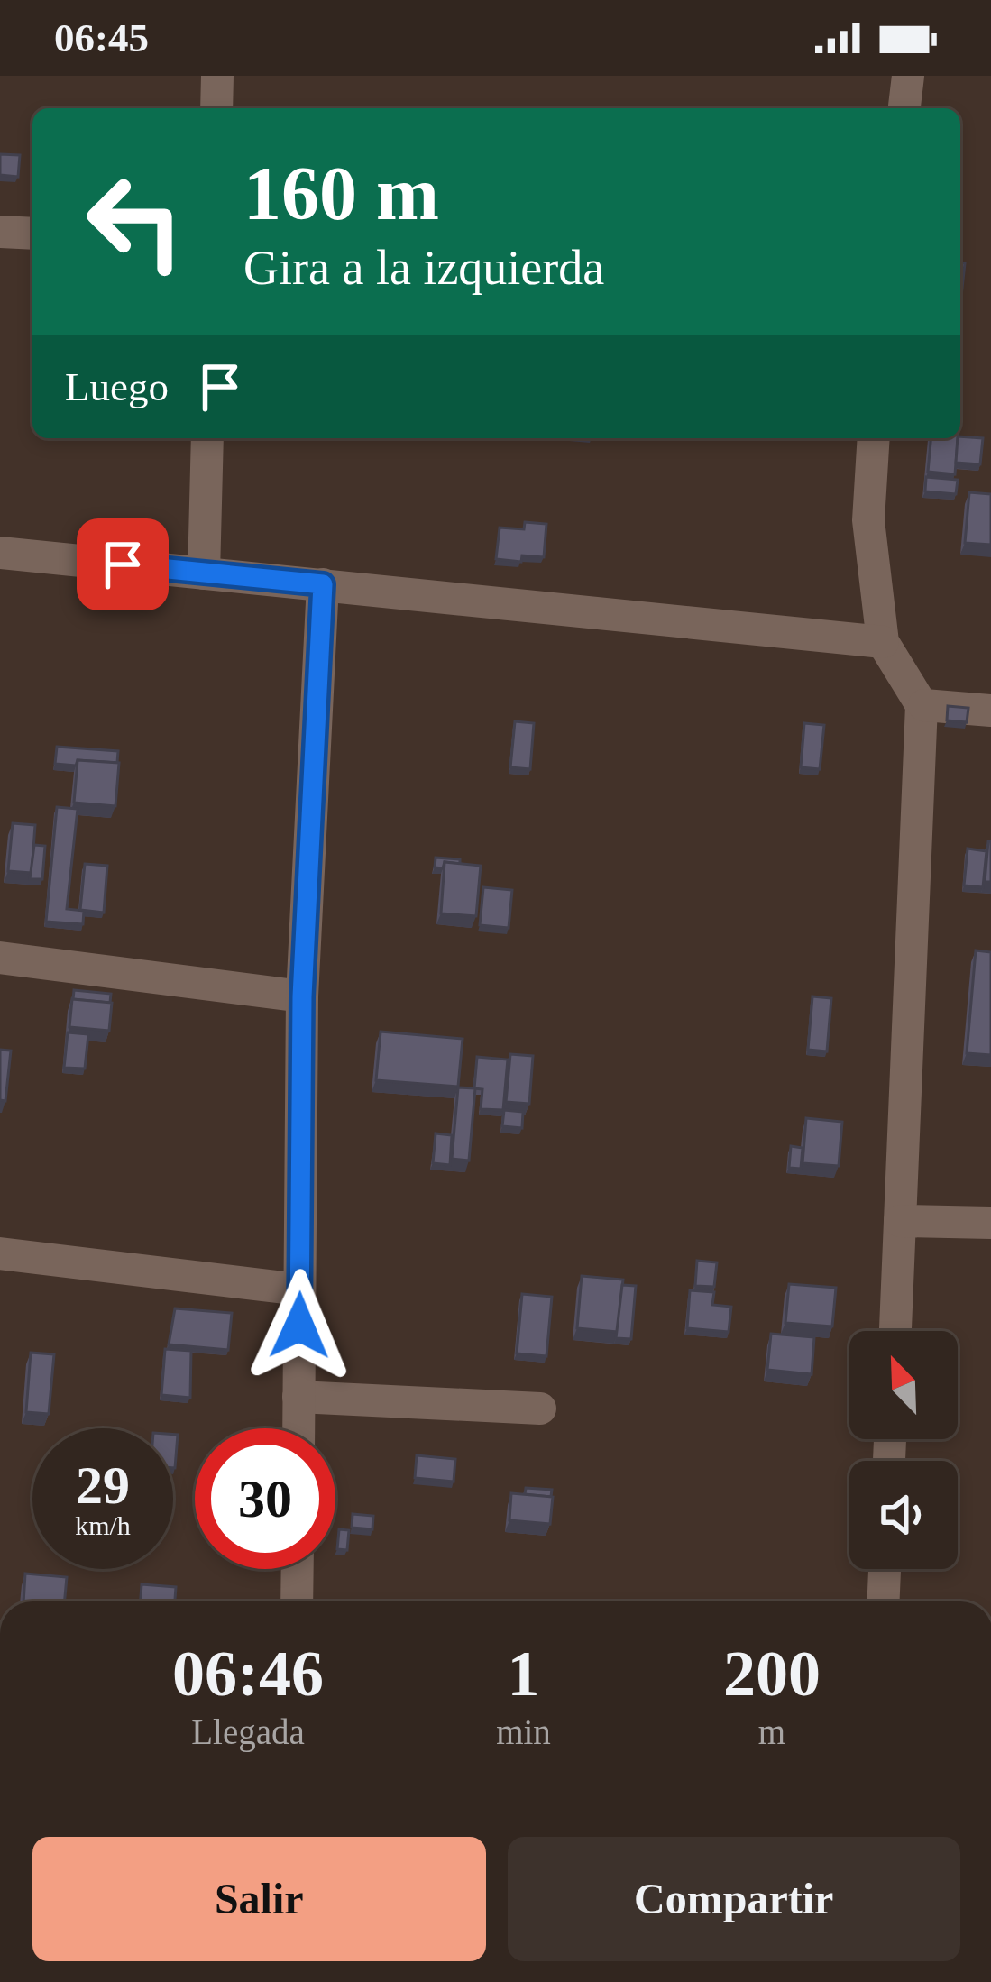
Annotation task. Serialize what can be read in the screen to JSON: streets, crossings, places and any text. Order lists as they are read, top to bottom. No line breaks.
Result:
{"north":"top left","page":{"status":"06:45","turn":["160 m","Gira a la izquierda"],"then":"Luego","speed":"29 km/h","limit":"30","eta":["06:46","Llegada","1","min","200","m"],"buttons":["Salir","Compartir"]}}
